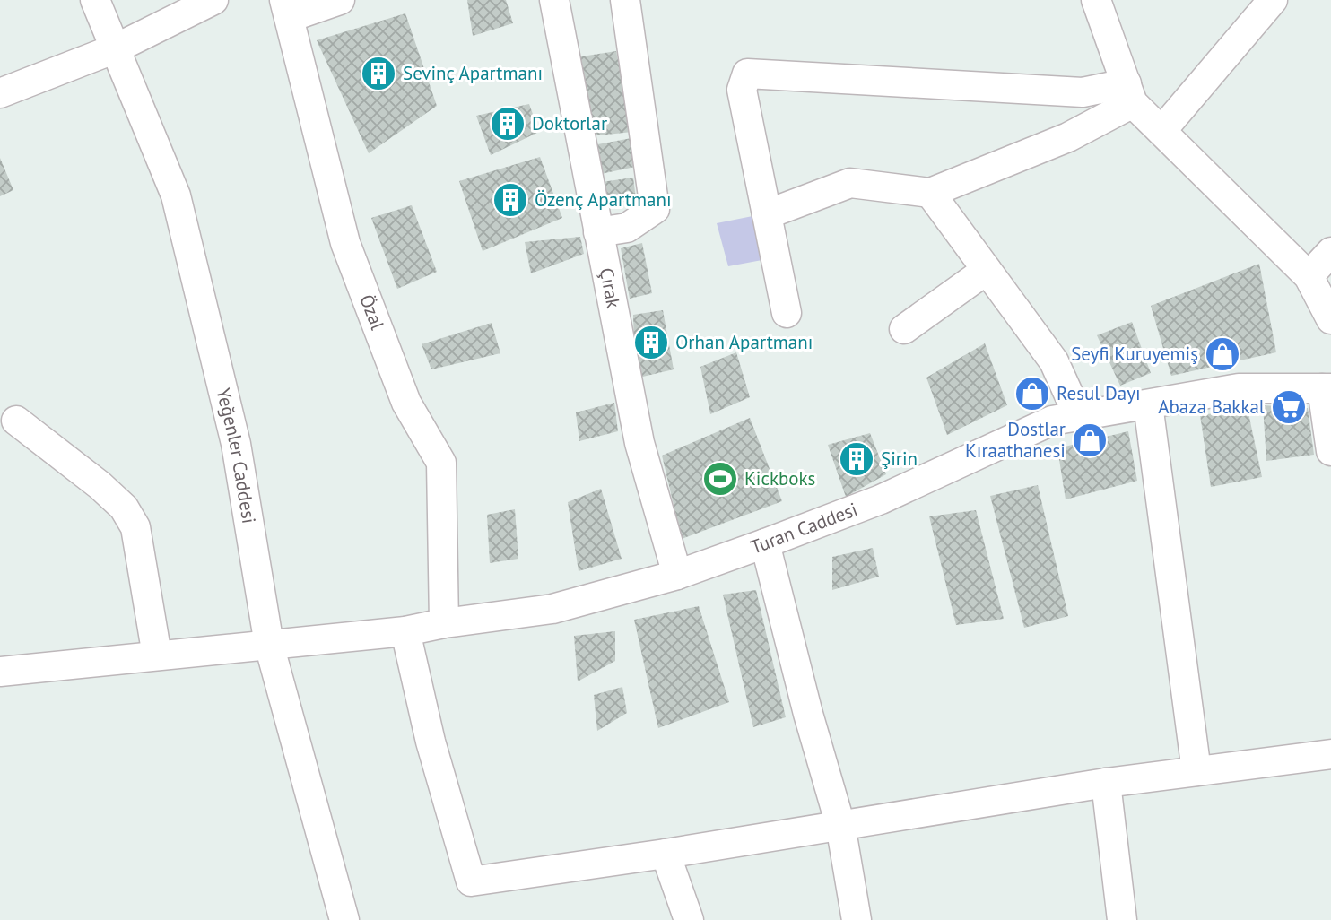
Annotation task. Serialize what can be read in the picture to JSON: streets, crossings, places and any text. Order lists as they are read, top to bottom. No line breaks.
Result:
{"streets":{"street":["Çırak","Özal","Yeğenler Caddesi","Turan Caddesi"]},"crossings":[["Çırak","Turan Caddesi"],["Özal","Turan Caddesi"],["Yeğenler Caddesi","Turan Caddesi"]],"places":{"building":["Sevinç Apartmanı","Doktorlar","Özenç Apartmanı","Orhan Apartmanı","Şirin"],"shop":["Seyfi Kuruyemiş","Resul Dayı","Dostlar Kıraathanesi"],"supermarket":["Abaza Bakkal"],"sports":["Kickboks"]}}
